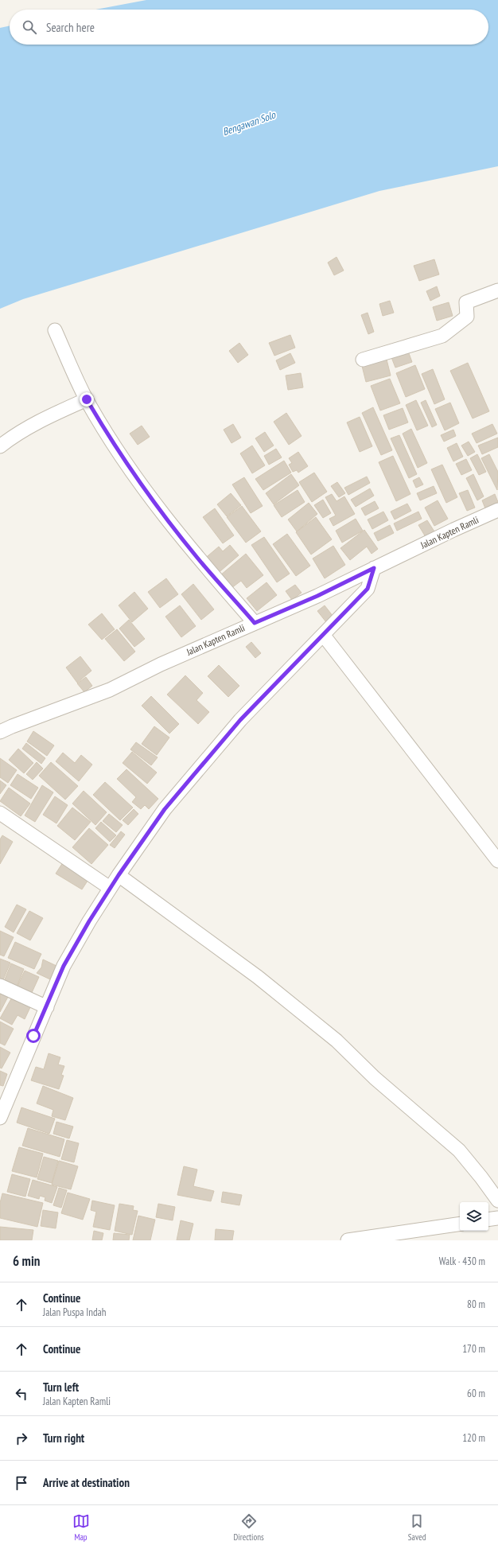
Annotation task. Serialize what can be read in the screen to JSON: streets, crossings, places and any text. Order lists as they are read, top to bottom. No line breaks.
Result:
{"streets":{"street":["Jalan Kapten Ramli"]},"water":["Bengawan Solo"],"page":{"search":"Search here","heading":["6 min","Walk · 430 m"],"list":[["Continue","Jalan Puspa Indah","80 m"],["Continue","170 m"],["Turn left","Jalan Kapten Ramli","60 m"],["Turn right","120 m"],"Arrive at destination"],"nav":["Map","Directions","Saved"]}}
